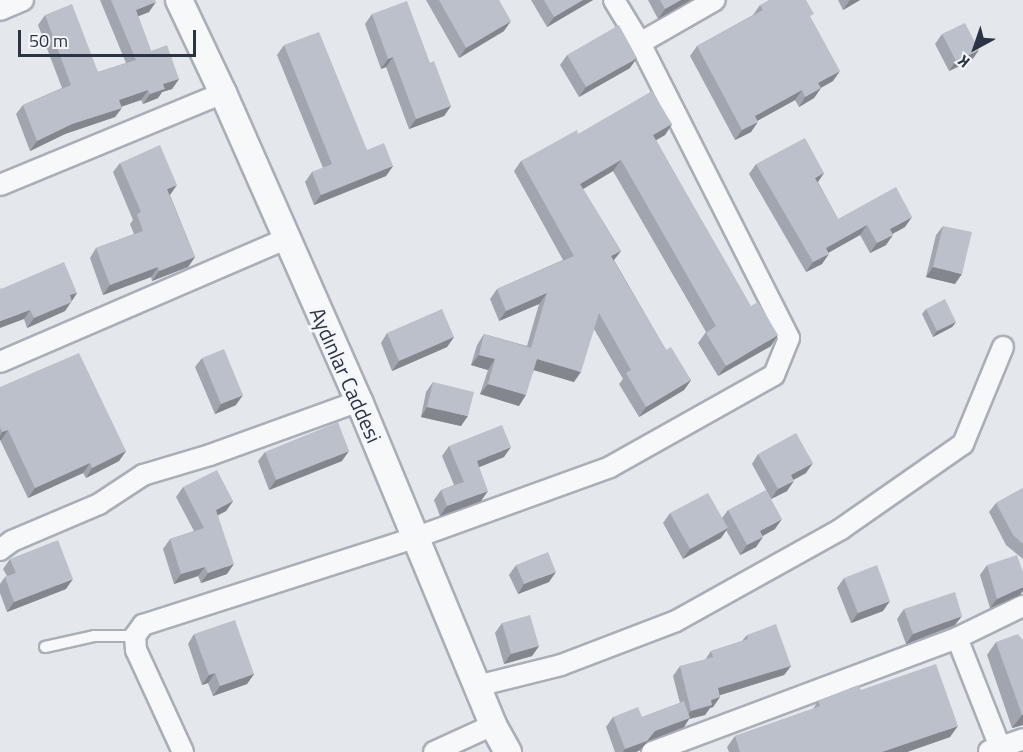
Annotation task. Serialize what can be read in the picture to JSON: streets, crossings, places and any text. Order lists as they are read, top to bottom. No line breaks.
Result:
{"streets":{"street":["Aydınlar Caddesi"]},"scale_bar":"50 m","north":"bottom left"}
